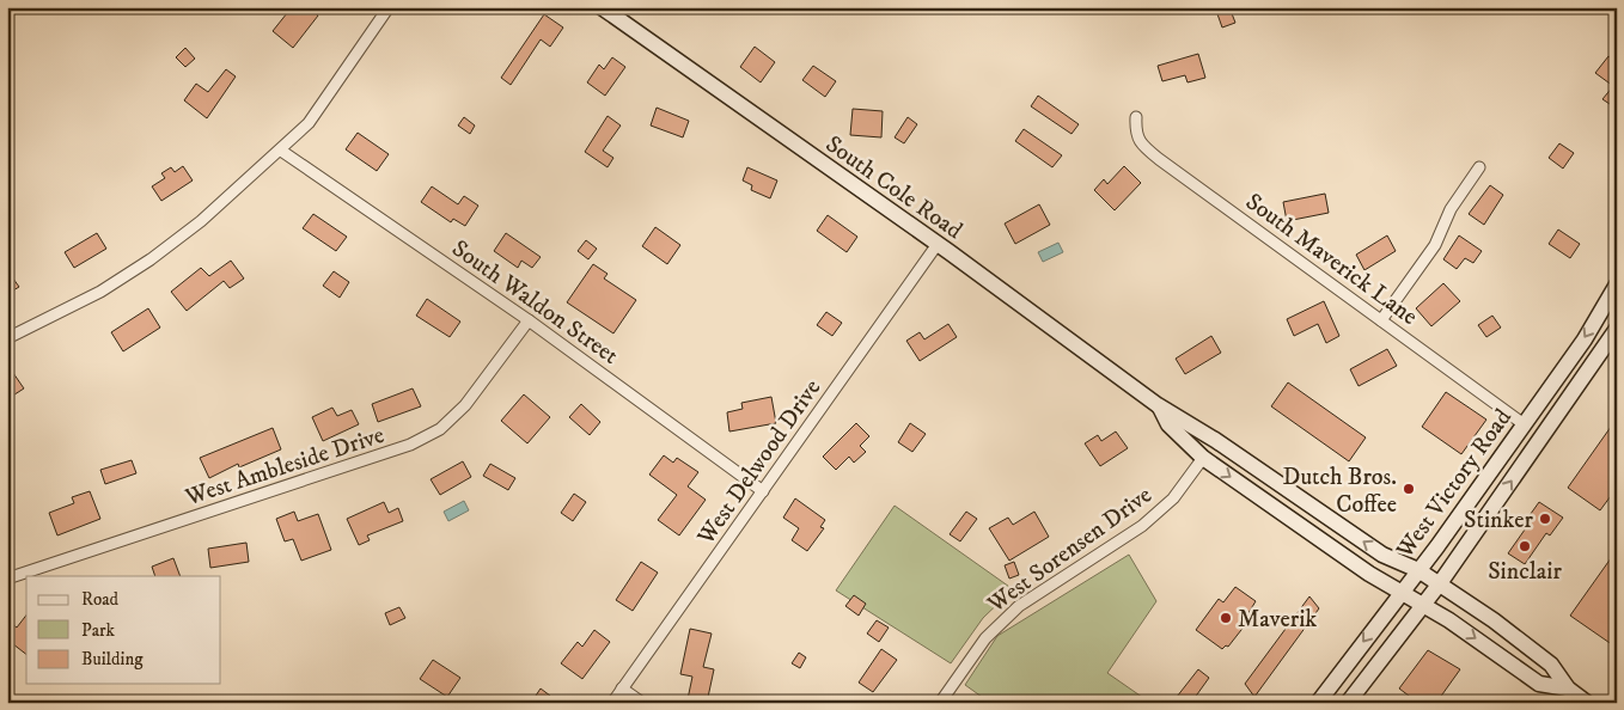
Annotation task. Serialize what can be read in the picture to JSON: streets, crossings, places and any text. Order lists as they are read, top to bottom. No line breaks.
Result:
{"streets":{"main road":["South Cole Road","West Victory Road"],"street":["South Maverick Lane","South Waldon Street","West Delwood Drive","West Ambleside Drive","West Sorensen Drive"]},"crossings":[["South Cole Road","West Delwood Drive"],["South Cole Road","West Victory Road"],["South Cole Road","West Sorensen Drive"],["South Maverick Lane","West Victory Road"],["South Waldon Street","West Delwood Drive"],["South Waldon Street","West Ambleside Drive"]],"places":["Dutch Bros. Coffee","Stinker","Sinclair","Maverik"],"legend":["Road","Park","Building"]}
